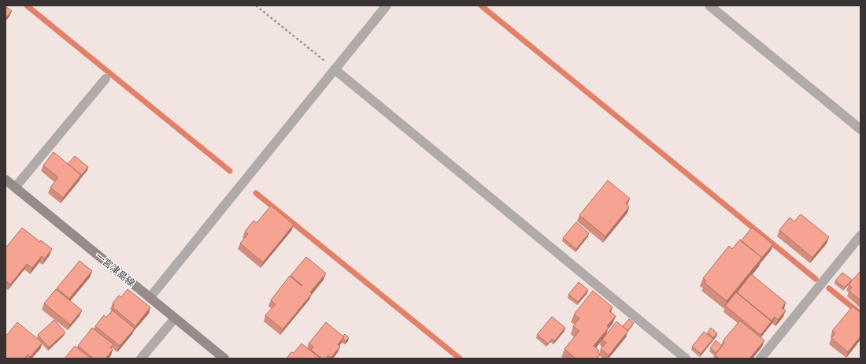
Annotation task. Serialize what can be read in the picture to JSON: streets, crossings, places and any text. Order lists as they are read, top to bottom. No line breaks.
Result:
{"streets":{"main road":["一宮津島線"]}}
